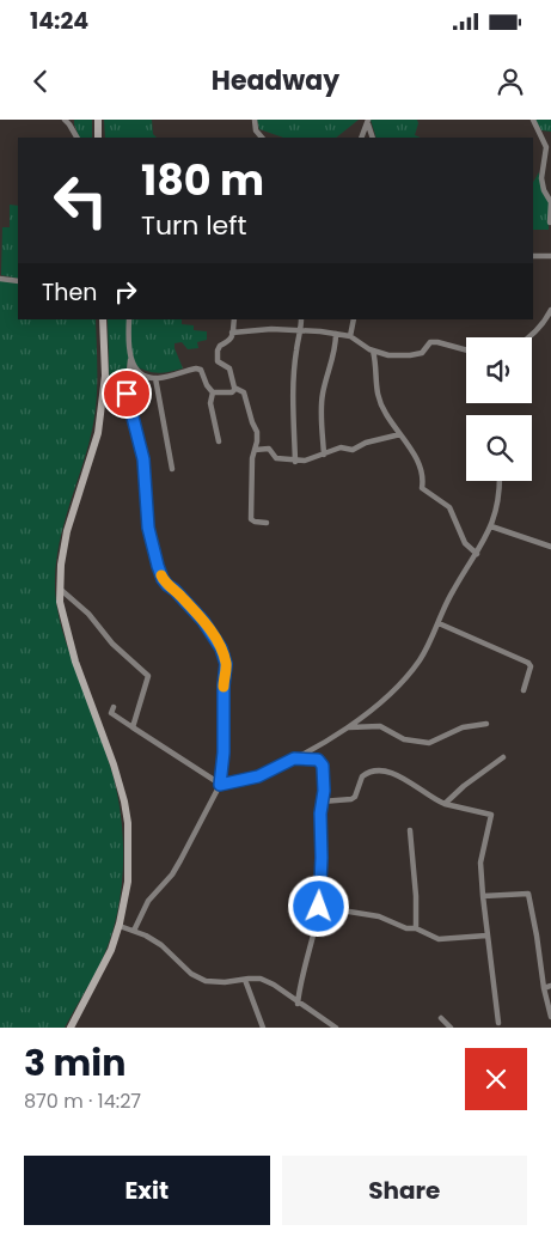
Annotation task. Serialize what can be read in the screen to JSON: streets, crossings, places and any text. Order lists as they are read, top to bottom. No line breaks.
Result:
{"page":{"status":"14:24","header":"Headway","turn":["180 m","Turn left"],"then":"Then","heading":["3 min","870 m · 14:27"],"buttons":["Exit","Share"]}}
